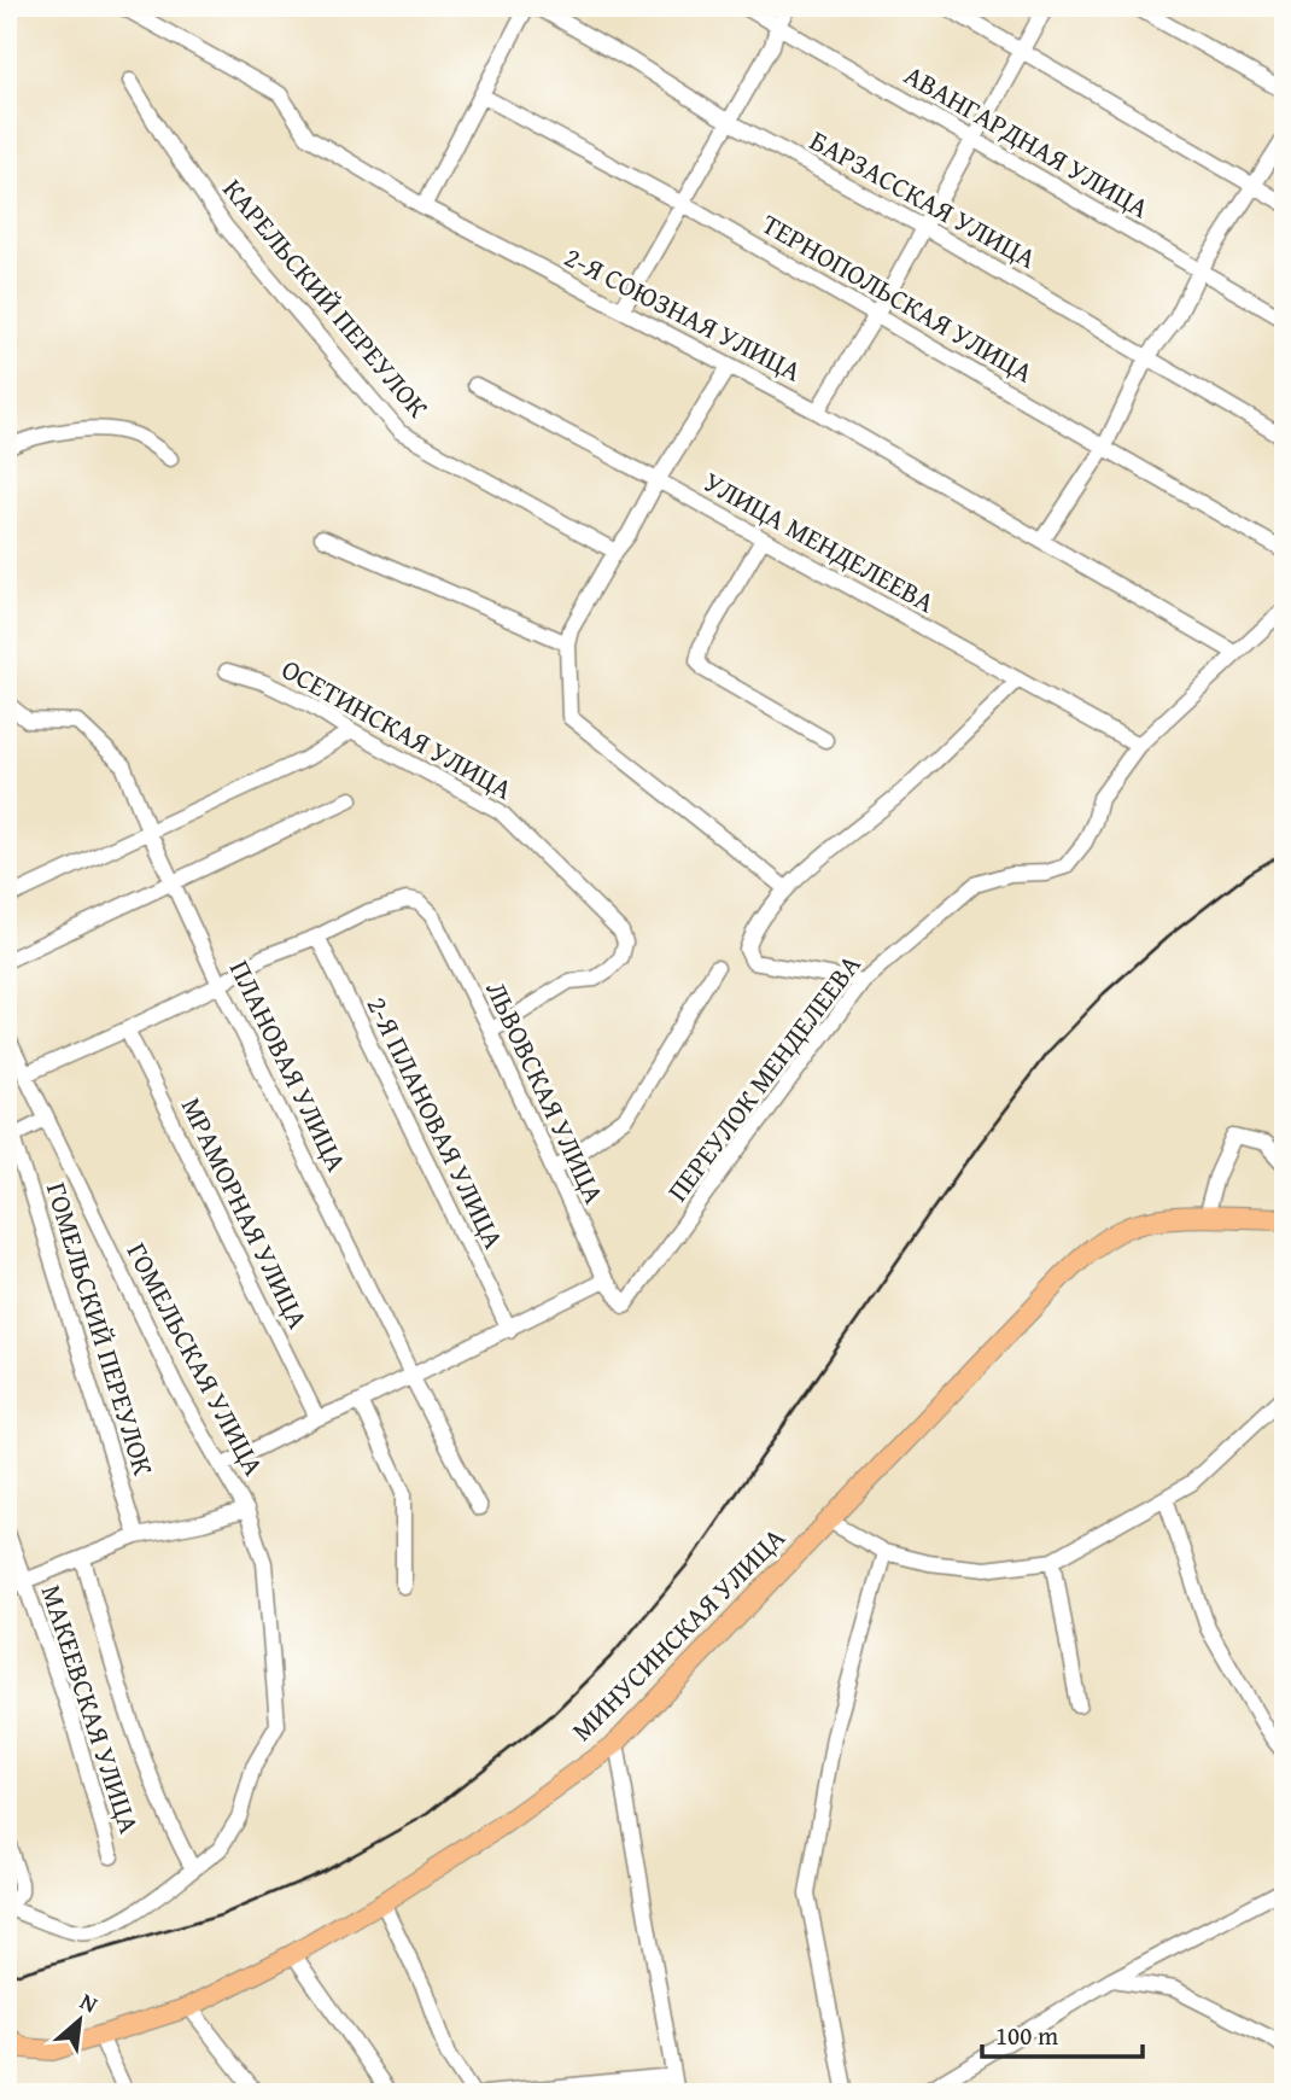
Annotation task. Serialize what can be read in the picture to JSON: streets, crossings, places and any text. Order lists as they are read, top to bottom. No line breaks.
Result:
{"streets":{"main road":["МИНУСИНСКАЯ УЛИЦА"],"street":["АВАНГАРДНАЯ УЛИЦА","БАРЗАССКАЯ УЛИЦА","КАРЕЛЬСКИЙ ПЕРЕУЛОК","ТЕРНОПОЛЬСКАЯ УЛИЦА","2-Я СОЮЗНАЯ УЛИЦА","УЛИЦА МЕНДЕЛЕЕВА","ОСЕТИНСКАЯ УЛИЦА","ПЛАНОВАЯ УЛИЦА","ПЕРЕУЛОК МЕНДЕЛЕЕВА","ЛЬВОВСКАЯ УЛИЦА","2-Я ПЛАНОВАЯ УЛИЦА","МРАМОРНАЯ УЛИЦА","ГОМЕЛЬСКИЙ ПЕРЕУЛОК","ГОМЕЛЬСКАЯ УЛИЦА","МАКЕЕВСКАЯ УЛИЦА"]},"crossings":[["2-Я СОЮЗНАЯ УЛИЦА","ПЕРЕУЛОК МЕНДЕЛЕЕВА"],["УЛИЦА МЕНДЕЛЕЕВА","ПЕРЕУЛОК МЕНДЕЛЕЕВА"],["ОСЕТИНСКАЯ УЛИЦА","ЛЬВОВСКАЯ УЛИЦА"],["ПЕРЕУЛОК МЕНДЕЛЕЕВА","ЛЬВОВСКАЯ УЛИЦА"],["ЛЬВОВСКАЯ УЛИЦА","2-Я ПЛАНОВАЯ УЛИЦА"]],"scale_bar":"100 m","north":"top right"}
